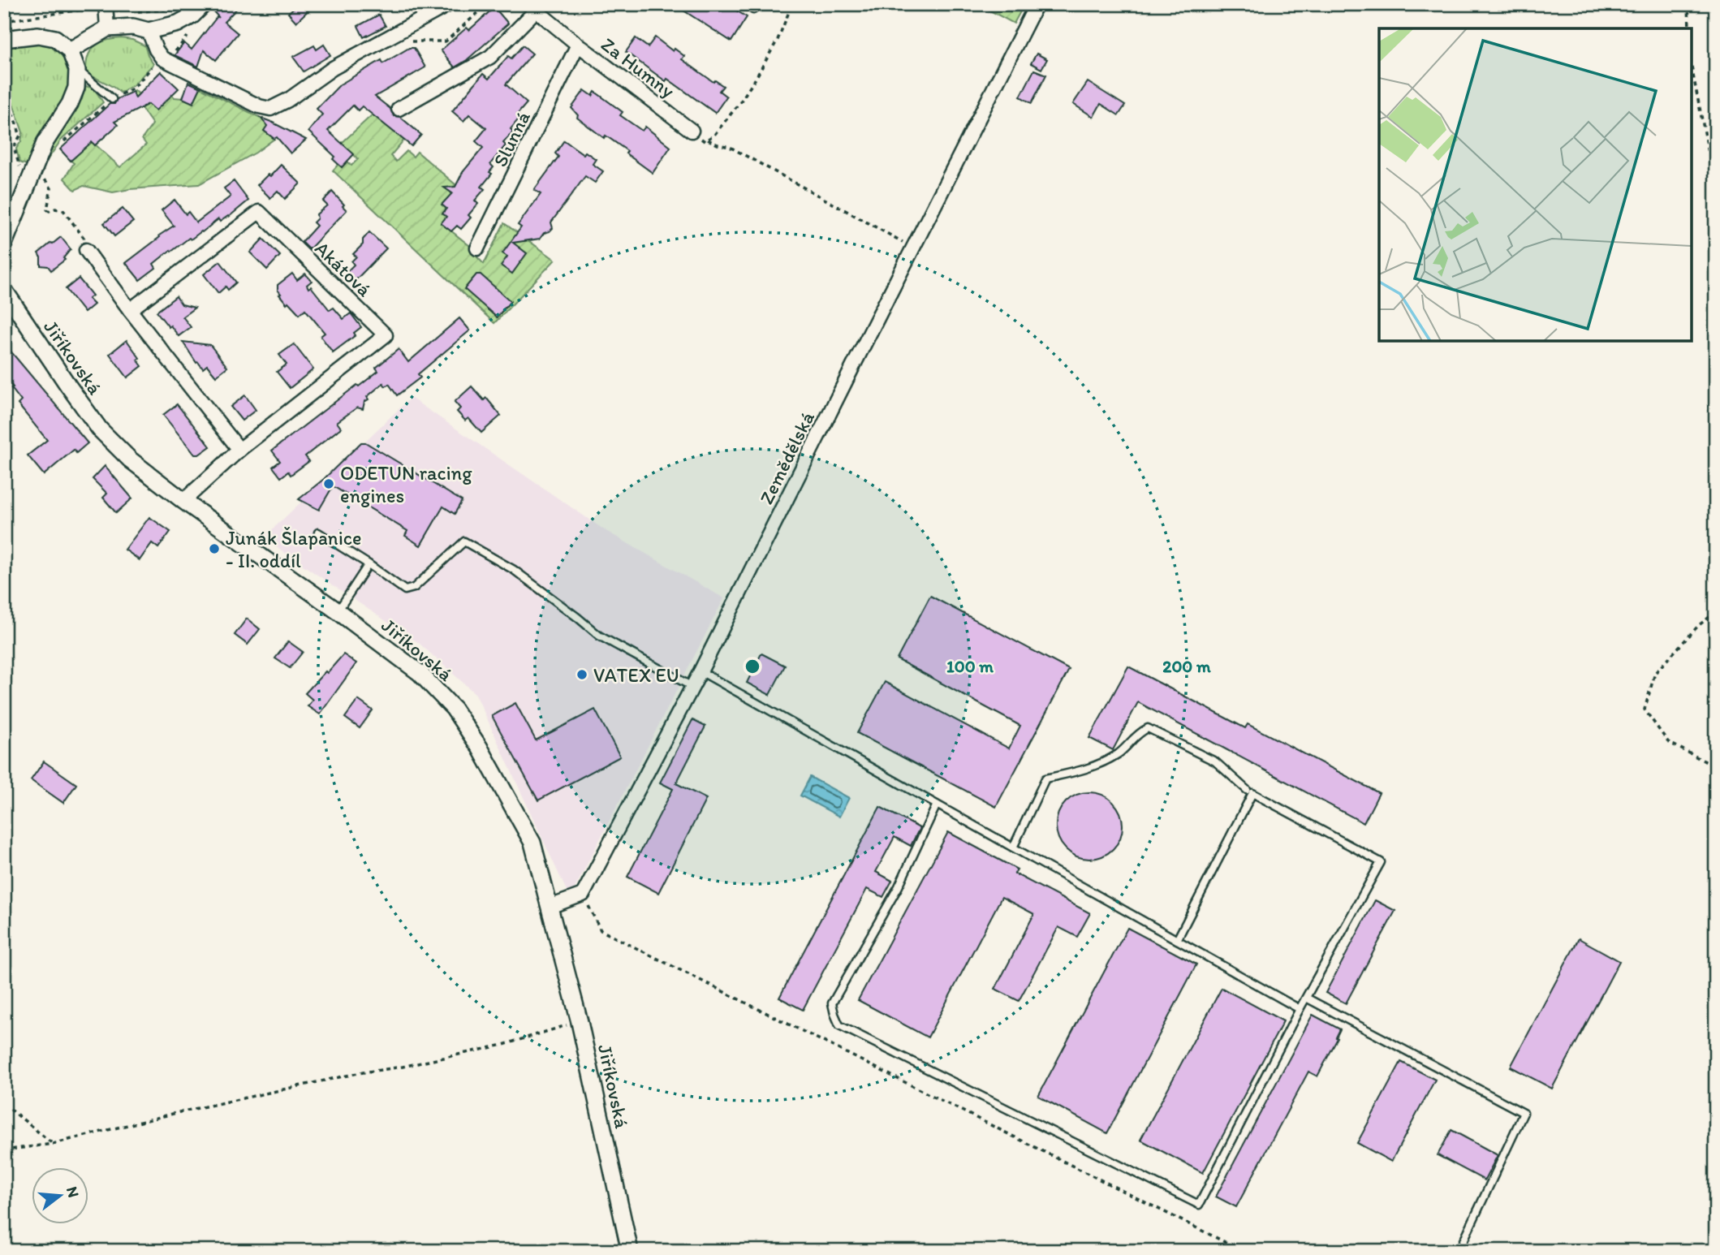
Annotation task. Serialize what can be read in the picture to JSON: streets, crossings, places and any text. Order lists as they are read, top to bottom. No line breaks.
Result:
{"streets":{"street":["Za Humny","Slunná","Akátová","Jiříkovská","Zemědělská"]},"crossings":[["Za Humny","Slunná"],["Akátová","Jiříkovská"]],"places":["ODETUN racing engines","Junák Šlapanice - II. oddíl","VATEX EU"],"north":"right","rings":["100 m","200 m"]}
